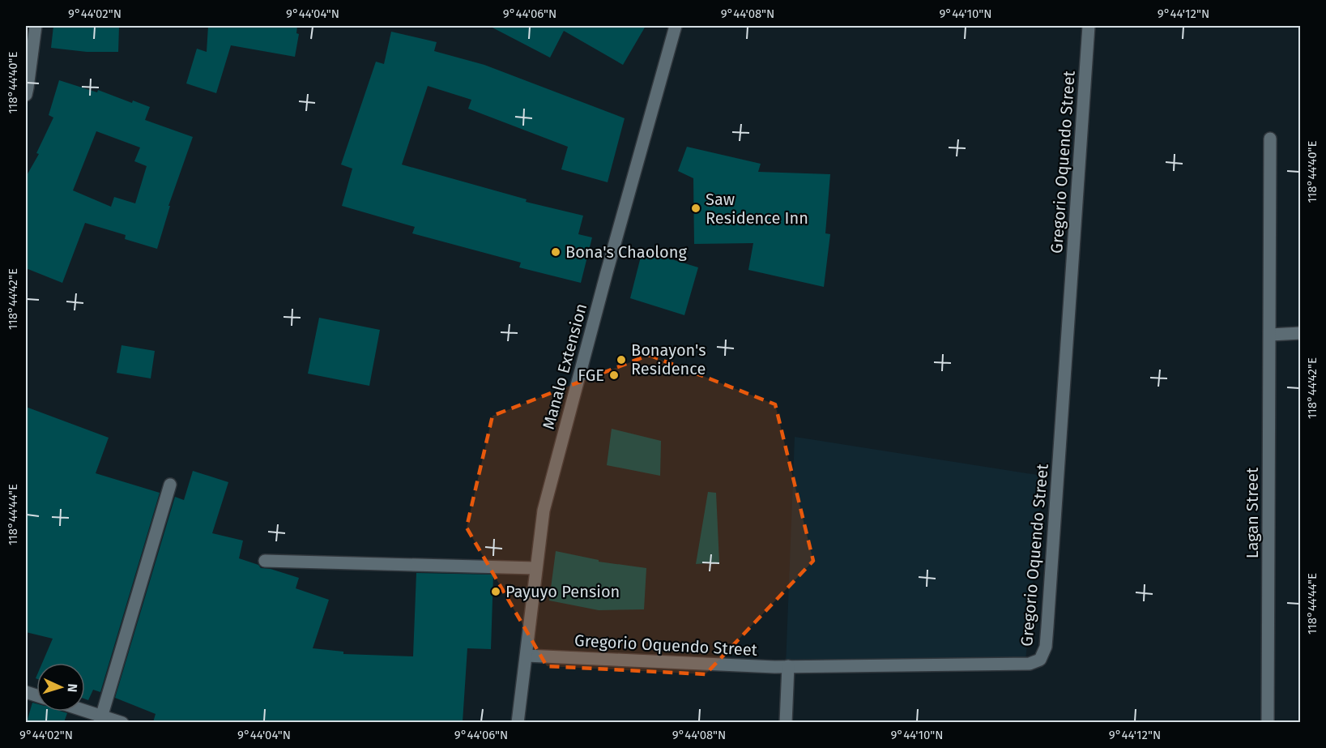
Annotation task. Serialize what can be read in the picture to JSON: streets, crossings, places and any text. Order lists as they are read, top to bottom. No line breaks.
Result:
{"streets":{"street":["Gregorio Oquendo Street","Manalo Extension","Lagan Street"]},"crossings":[["Gregorio Oquendo Street","Manalo Extension"]],"places":["Saw Residence Inn","Bona's Chaolong","Bonayon's Residence","FGE","Payuyo Pension"],"north":"right","coordinates":["9°44'02\"N","9°44'04\"N","9°44'06\"N","9°44'08\"N","9°44'10\"N","9°44'12\"N","118°44'40\"E","118°44'42\"E","118°44'44\"E"]}
